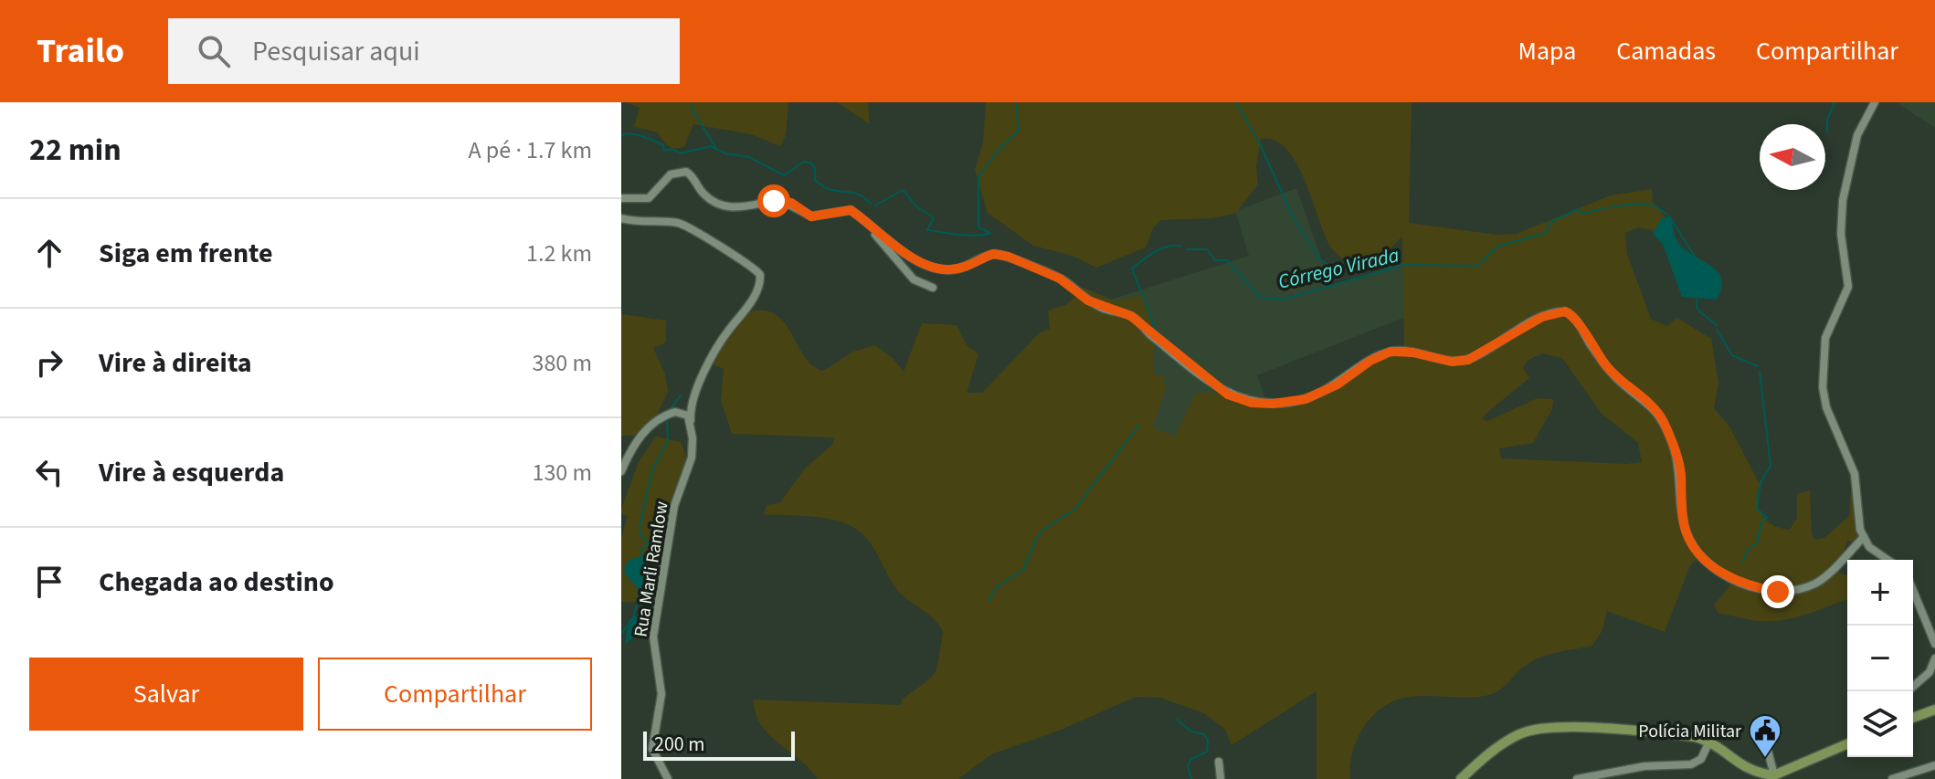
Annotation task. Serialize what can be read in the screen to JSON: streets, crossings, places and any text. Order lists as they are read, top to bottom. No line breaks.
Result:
{"streets":{"street":["Rua Marli Ramlow"]},"water":["Córrego Virada"],"places":{"public building":["Polícia Militar"]},"scale_bar":"200 m","north":"left","page":{"header":"Trailo","search":"Pesquisar aqui","nav":["Mapa","Camadas","Compartilhar"],"heading":["22 min","A pé · 1.7 km"],"list":[["Siga em frente","1.2 km"],["Vire à direita","380 m"],["Vire à esquerda","130 m"],"Chegada ao destino"],"map_buttons":["+","−"],"buttons":["Salvar","Compartilhar"],"scale":"200 m"}}
